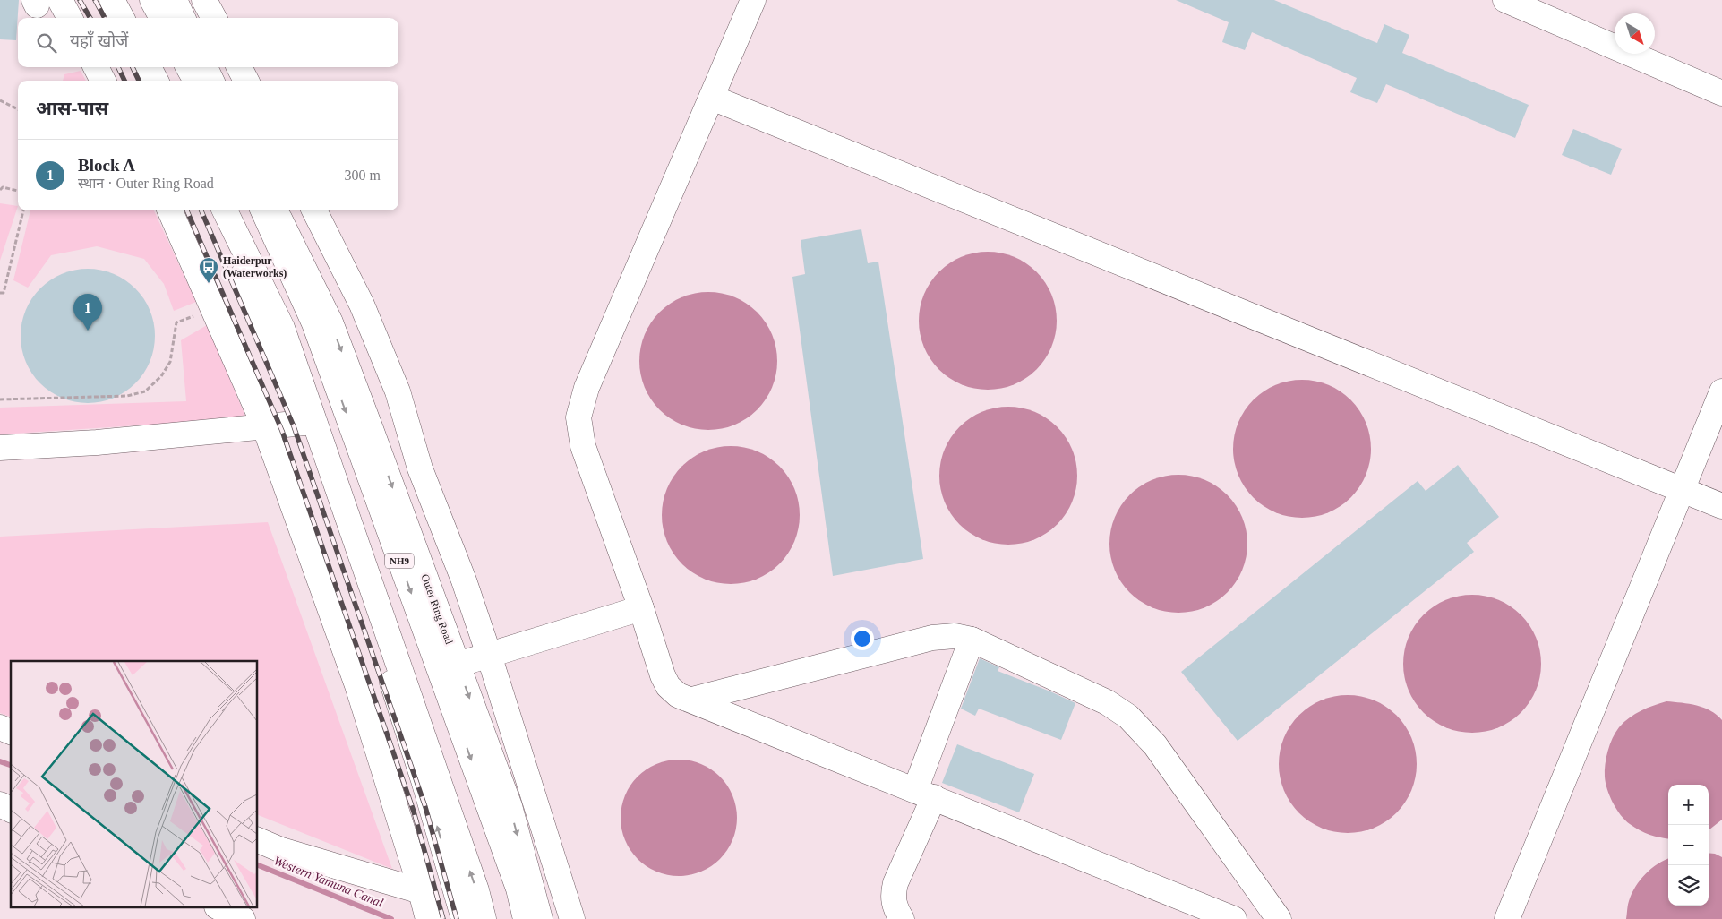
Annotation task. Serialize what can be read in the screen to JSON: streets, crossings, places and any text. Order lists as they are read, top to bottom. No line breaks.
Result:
{"streets":{"main road":["NH9","Outer Ring Road"]},"water":["Western Yamuna Canal"],"places":{"bus stop":["Haiderpur (Waterworks)"]},"north":"bottom right","page":{"search":"यहाँ खोजें","heading":"आस-पास","list":[{"mark":"1","name":"Block A","note":"स्थान · Outer Ring Road","value":"300 m"}],"pins":"1","map_buttons":["+","−"]}}
